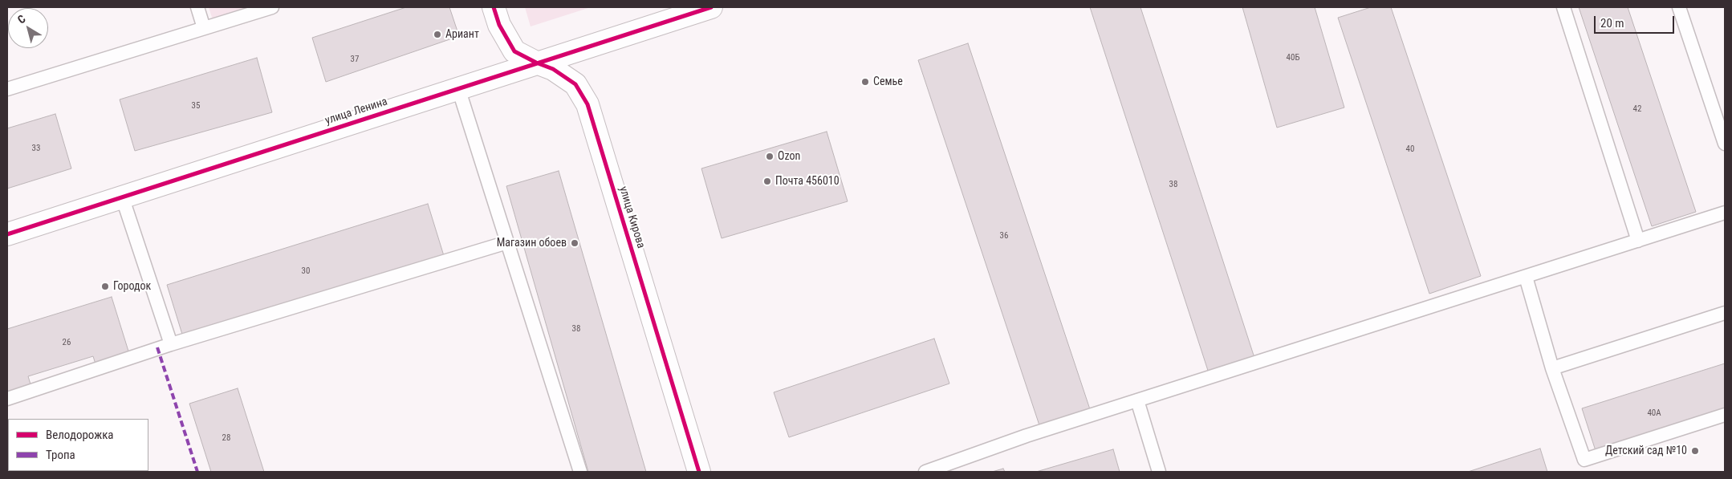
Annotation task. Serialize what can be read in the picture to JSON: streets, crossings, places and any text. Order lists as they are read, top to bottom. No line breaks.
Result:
{"streets":{"street":["улица Ленина","улица Кирова"]},"crossings":[["улица Ленина","улица Кирова"]],"places":["Ариант","Семье","Ozon","Почта 456010","Магазин обоев","Городок","Детский сад №10"],"house_numbers":["40Б","37","35","42","33","40","38","36","30","38","26","40А","28"],"legend":["Велодорожка","Тропа"],"scale_bar":"20 m","north":"top left"}
